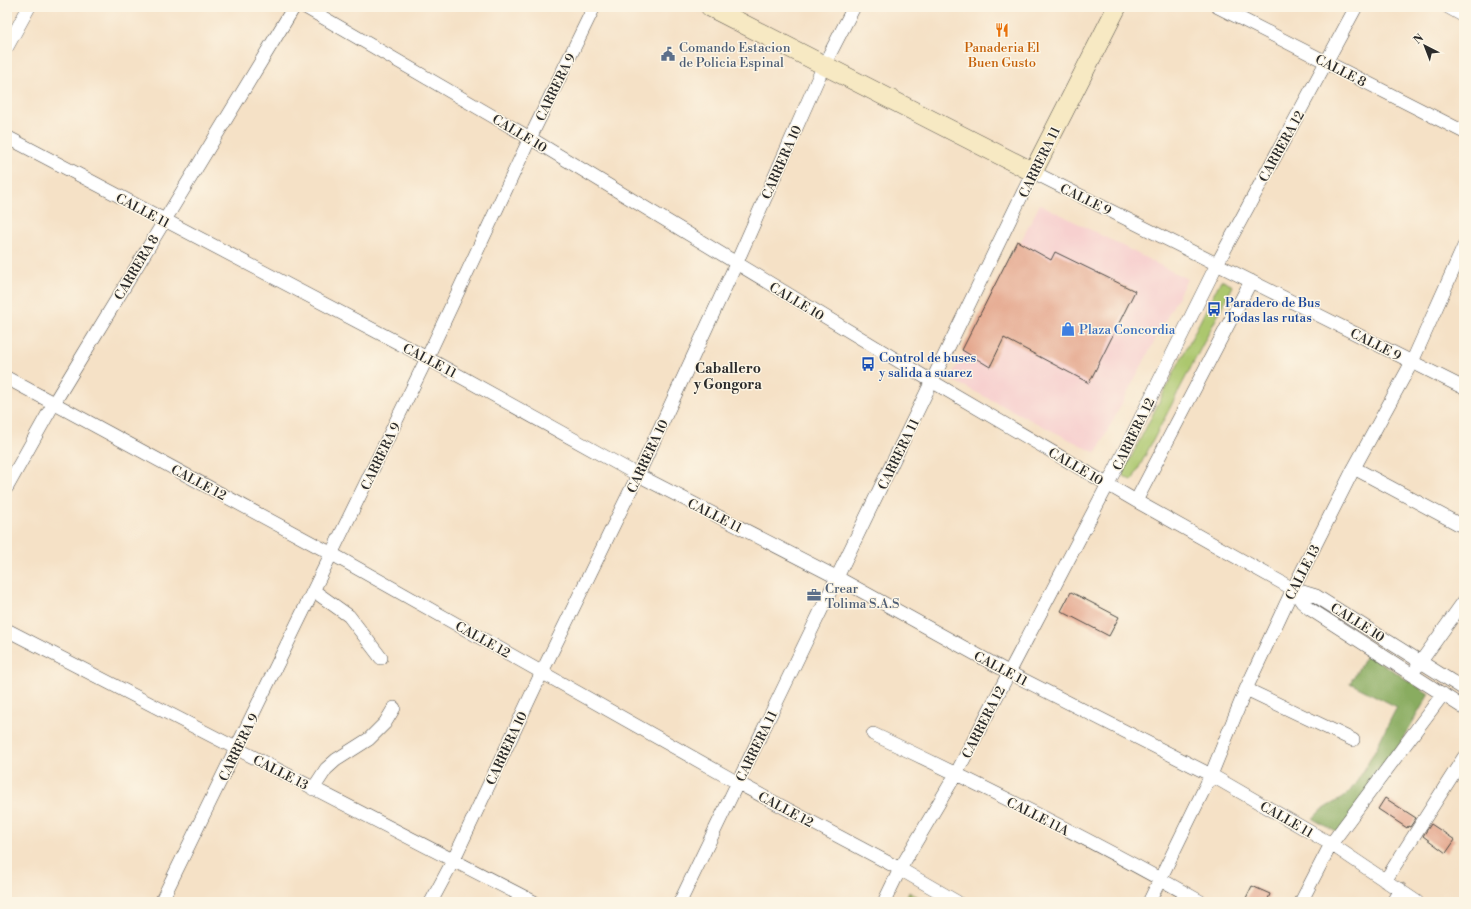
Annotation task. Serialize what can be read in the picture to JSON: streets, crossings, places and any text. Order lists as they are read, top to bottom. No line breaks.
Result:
{"streets":{"street":["CALLE 8","CARRERA 9","CALLE 10","CARRERA 12","CARRERA 10","CARRERA 11","CALLE 9","CALLE 11","CARRERA 8","CALLE 12","CALLE 13","CALLE 11A"]},"crossings":[["CALLE 8","CARRERA 12"],["CARRERA 9","CALLE 10"],["CARRERA 9","CALLE 11"],["CARRERA 9","CALLE 12"],["CARRERA 9","CALLE 13"],["CALLE 10","CARRERA 12"],["CALLE 10","CARRERA 10"],["CALLE 10","CARRERA 11"],["CALLE 10","CALLE 13"],["CARRERA 12","CALLE 9"],["CARRERA 12","CALLE 11"],["CARRERA 12","CALLE 12"],["CARRERA 12","CALLE 11A"],["CARRERA 10","CALLE 9"],["CARRERA 10","CALLE 11"],["CARRERA 10","CALLE 12"],["CARRERA 10","CALLE 13"],["CARRERA 11","CALLE 9"],["CARRERA 11","CALLE 11"],["CARRERA 11","CALLE 12"],["CALLE 9","CALLE 13"],["CALLE 11","CARRERA 8"],["CALLE 11","CALLE 13"],["CARRERA 8","CALLE 12"],["CALLE 13","CALLE 11A"]],"districts":["Caballero y Gongora"],"places":{"restaurant":["Panaderia El Buen Gusto"],"public building":["Comando Estacion de Policia Espinal"],"bus stop":["Paradero de Bus Todas las rutas","Control de buses y salida a suarez"],"shop":["Plaza Concordia"],"office":["Crear Tolima S.A.S"]},"north":"top left"}
